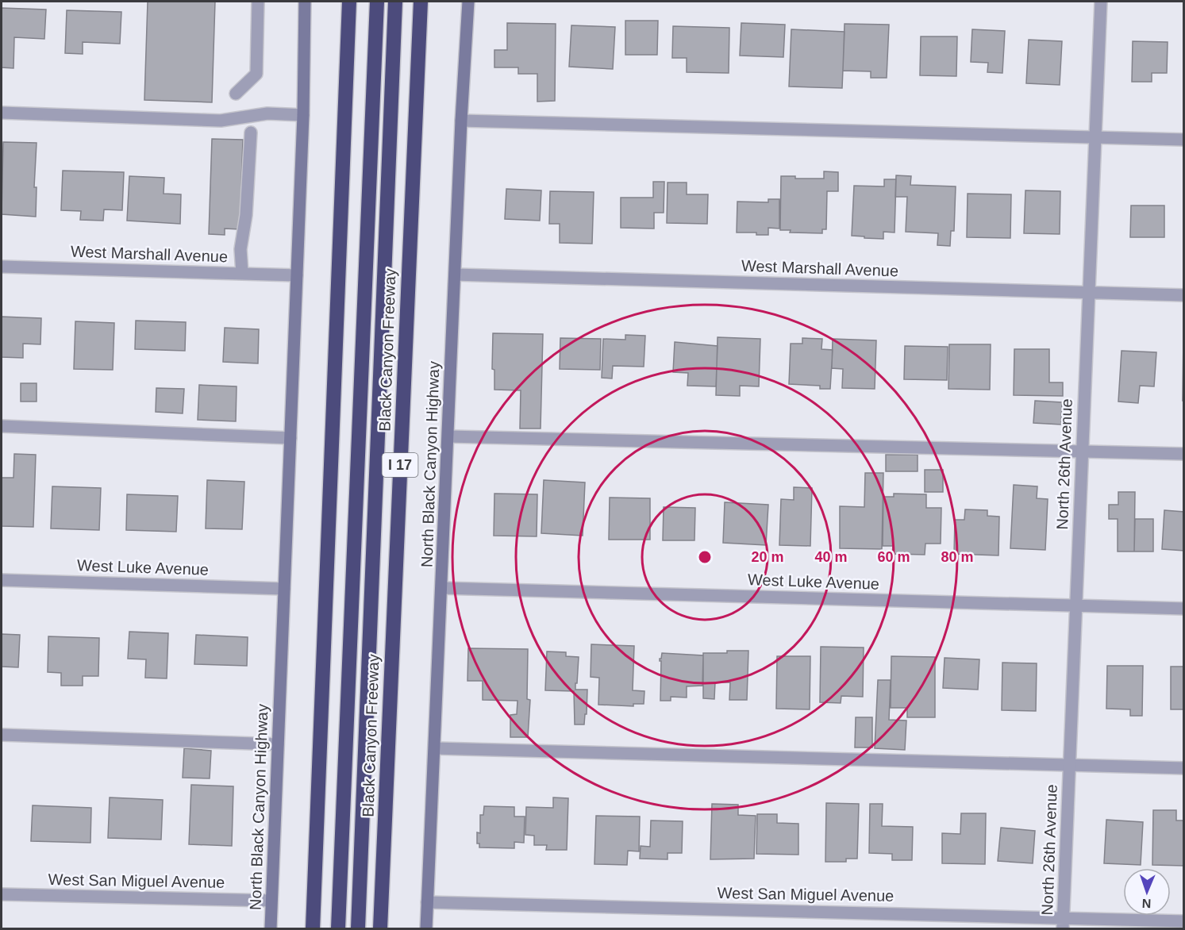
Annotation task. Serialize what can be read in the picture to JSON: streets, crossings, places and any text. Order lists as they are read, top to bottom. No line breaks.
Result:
{"streets":{"highway":["Black Canyon Freeway","I 17"],"main road":["North Black Canyon Highway"],"street":["West Marshall Avenue","North 26th Avenue","West Luke Avenue","West San Miguel Avenue"]},"crossings":[["West Marshall Avenue","North Black Canyon Highway"],["West Marshall Avenue","North 26th Avenue"],["North Black Canyon Highway","West Luke Avenue"],["North Black Canyon Highway","West San Miguel Avenue"],["North 26th Avenue","West Luke Avenue"],["North 26th Avenue","West San Miguel Avenue"]],"north":"bottom","rings":["20 m","40 m","60 m","80 m"]}
